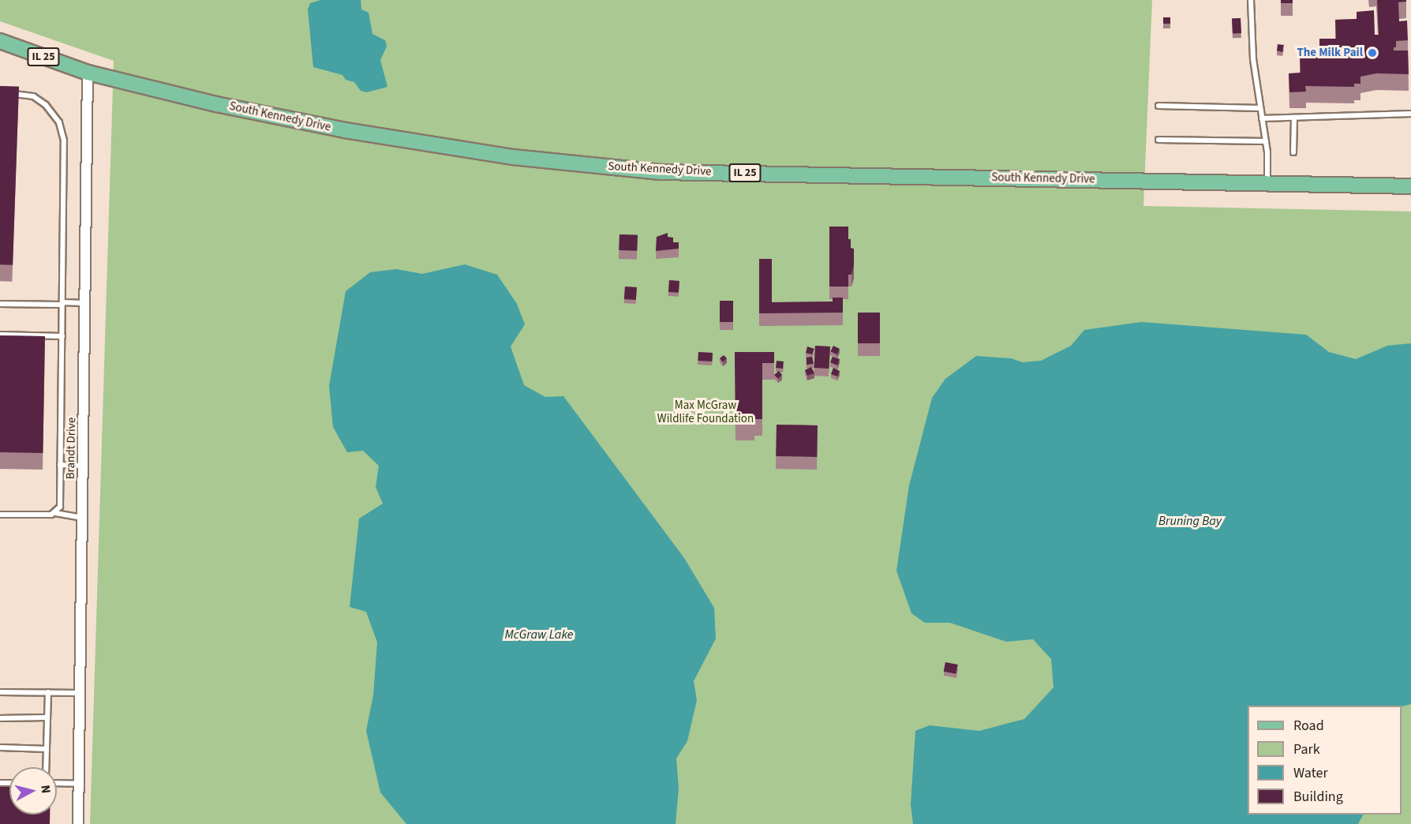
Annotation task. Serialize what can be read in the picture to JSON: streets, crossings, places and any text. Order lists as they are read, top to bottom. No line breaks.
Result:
{"streets":{"main road":["IL 25","South Kennedy Drive"],"street":["Brandt Drive"]},"crossings":[["IL 25","South Kennedy Drive"],["IL 25","Brandt Drive"],["South Kennedy Drive","Brandt Drive"]],"water":["Bruning Bay","McGraw Lake"],"parks":["Max McGraw Wildlife Foundation"],"places":["The Milk Pail"],"legend":["Road","Park","Water","Building"],"north":"right"}
